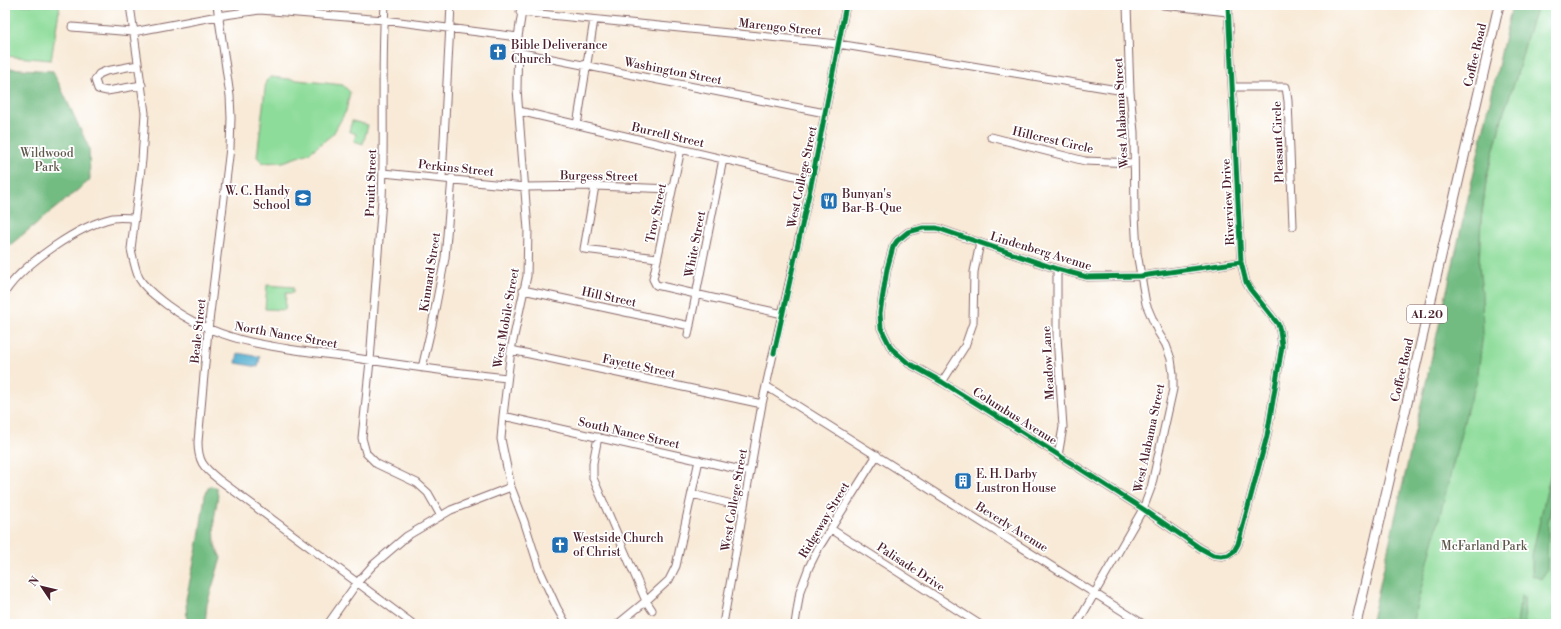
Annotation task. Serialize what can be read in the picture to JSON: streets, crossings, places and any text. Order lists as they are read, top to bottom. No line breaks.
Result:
{"streets":{"main road":["Coffee Road","AL 20"],"street":["Marengo Street","Washington Street","West Alabama Street","Burrell Street","Hillcrest Circle","Pleasant Circle","Perkins Street","Burgess Street","West College Street","Pruitt Street","Riverview Drive","Troy Street","White Street","Lindenberg Avenue","Kinnard Street","Hill Street","West Mobile Street","Beale Street","North Nance Street","Meadow Lane","Fayette Street","Columbus Avenue","South Nance Street","Ridgeway Street","Beverly Avenue","Palisade Drive"]},"crossings":[["Marengo Street","West Alabama Street"],["Marengo Street","West College Street"],["Marengo Street","West Mobile Street"],["Washington Street","West College Street"],["Washington Street","West Mobile Street"],["West Alabama Street","Hillcrest Circle"],["West Alabama Street","Lindenberg Avenue"],["West Alabama Street","Columbus Avenue"],["West Alabama Street","Beverly Avenue"],["Burrell Street","West College Street"],["Burrell Street","Troy Street"],["Burrell Street","White Street"],["Burrell Street","West Mobile Street"],["Pleasant Circle","Riverview Drive"],["Perkins Street","Burgess Street"],["Perkins Street","Pruitt Street"],["Perkins Street","Kinnard Street"],["Perkins Street","West Mobile Street"],["Burgess Street","Troy Street"],["Burgess Street","West Mobile Street"],["West College Street","Fayette Street"],["West College Street","South Nance Street"],["West College Street","Beverly Avenue"],["Pruitt Street","North Nance Street"],["Riverview Drive","Lindenberg Avenue"],["Riverview Drive","Columbus Avenue"],["Troy Street","White Street"],["White Street","Hill Street"],["Lindenberg Avenue","Meadow Lane"],["Lindenberg Avenue","Columbus Avenue"],["Kinnard Street","North Nance Street"],["Hill Street","West Mobile Street"],["West Mobile Street","North Nance Street"],["West Mobile Street","Fayette Street"],["West Mobile Street","South Nance Street"],["Beale Street","North Nance Street"],["Meadow Lane","Columbus Avenue"],["Ridgeway Street","Beverly Avenue"],["Ridgeway Street","Palisade Drive"]],"parks":["Wildwood Park","McFarland Park"],"places":{"church":["Bible Deliverance Church","Westside Church of Christ"],"school or university":["W. C. Handy School"],"restaurant":["Bunyan's Bar-B-Que"],"building":["E. H. Darby Lustron House"]},"north":"top left"}
